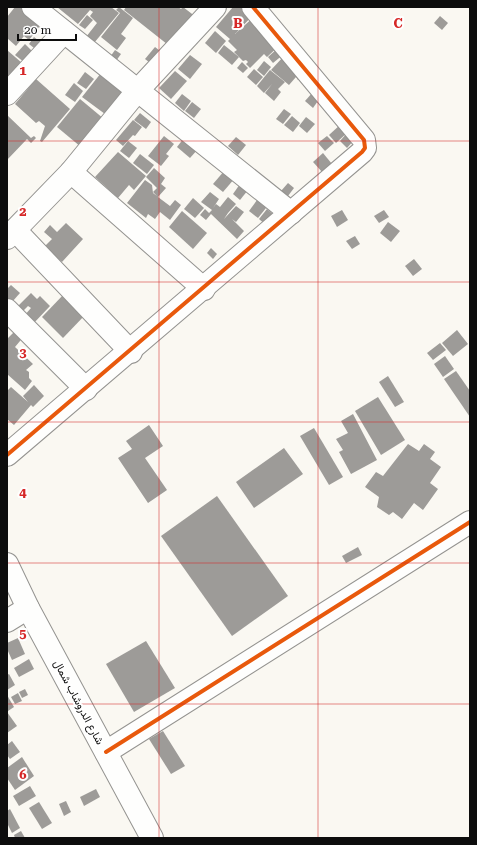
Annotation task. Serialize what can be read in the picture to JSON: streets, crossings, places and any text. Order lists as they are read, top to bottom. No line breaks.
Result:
{"streets":{"street":["شارع الدروشاب شمال"]},"scale_bar":"20 m","grid":{"columns":["B","C"],"rows":["1","2","3","4","5","6"]}}
